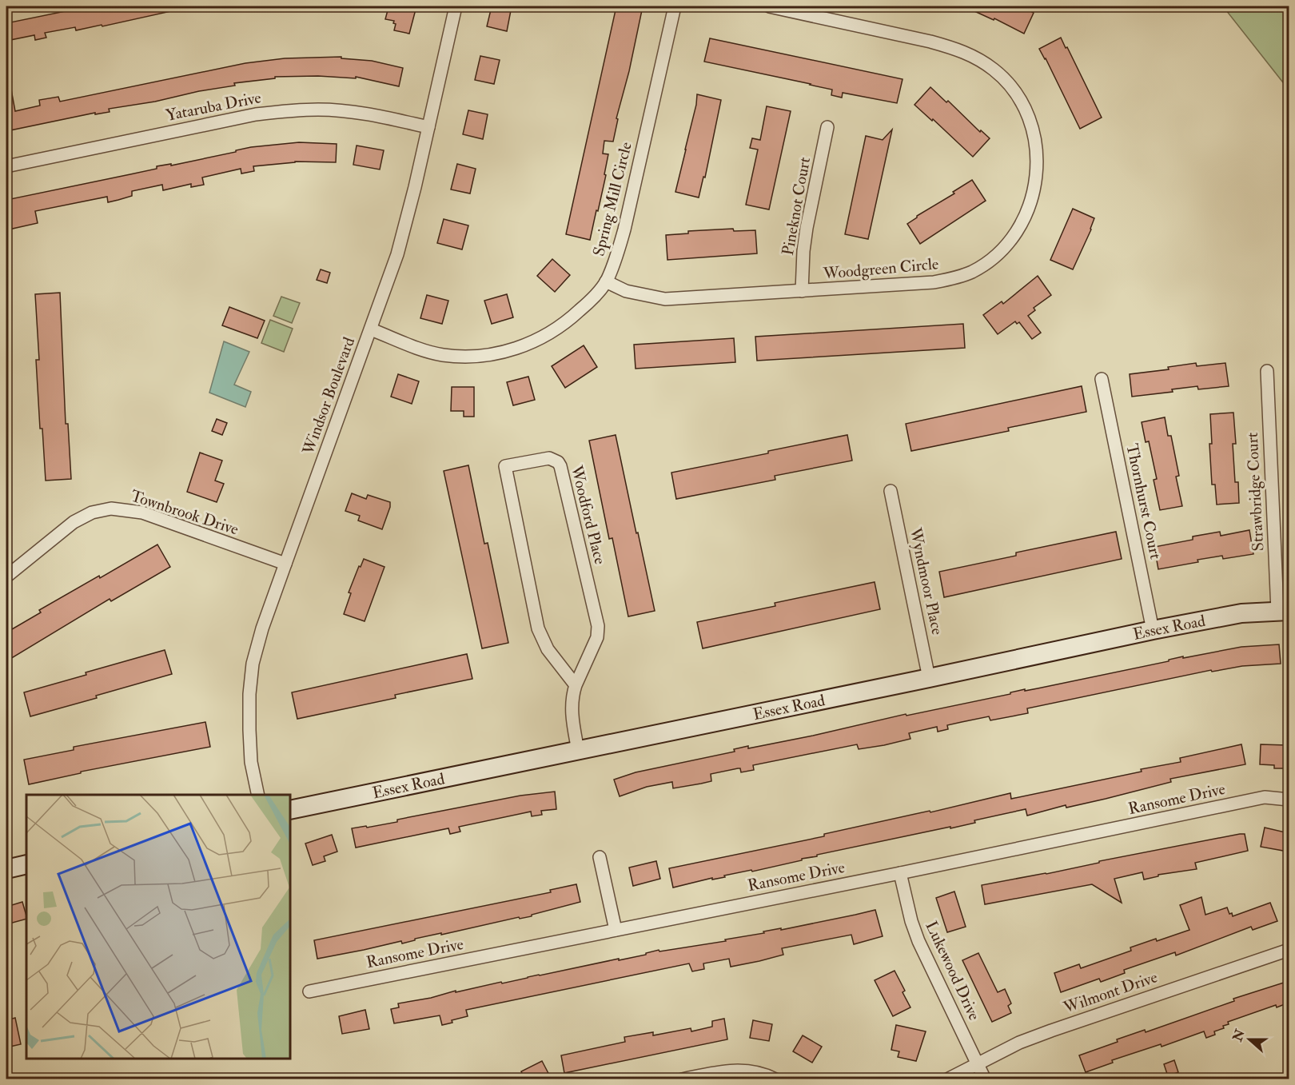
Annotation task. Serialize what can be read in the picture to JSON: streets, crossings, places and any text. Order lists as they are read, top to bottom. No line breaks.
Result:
{"streets":{"street":["Yataruba Drive","Spring Mill Circle","Pineknot Court","Woodgreen Circle","Windsor Boulevard","Strawbridge Court","Thornhurst Court","Townbrook Drive","Woodford Place","Wyndmoor Place","Essex Road","Ransome Drive","Lukewood Drive","Wilmont Drive"]},"crossings":[["Yataruba Drive","Windsor Boulevard"],["Spring Mill Circle","Woodgreen Circle"],["Spring Mill Circle","Windsor Boulevard"],["Pineknot Court","Woodgreen Circle"],["Windsor Boulevard","Townbrook Drive"],["Strawbridge Court","Essex Road"],["Thornhurst Court","Essex Road"],["Woodford Place","Essex Road"],["Wyndmoor Place","Essex Road"],["Ransome Drive","Lukewood Drive"],["Lukewood Drive","Wilmont Drive"]],"north":"left"}
